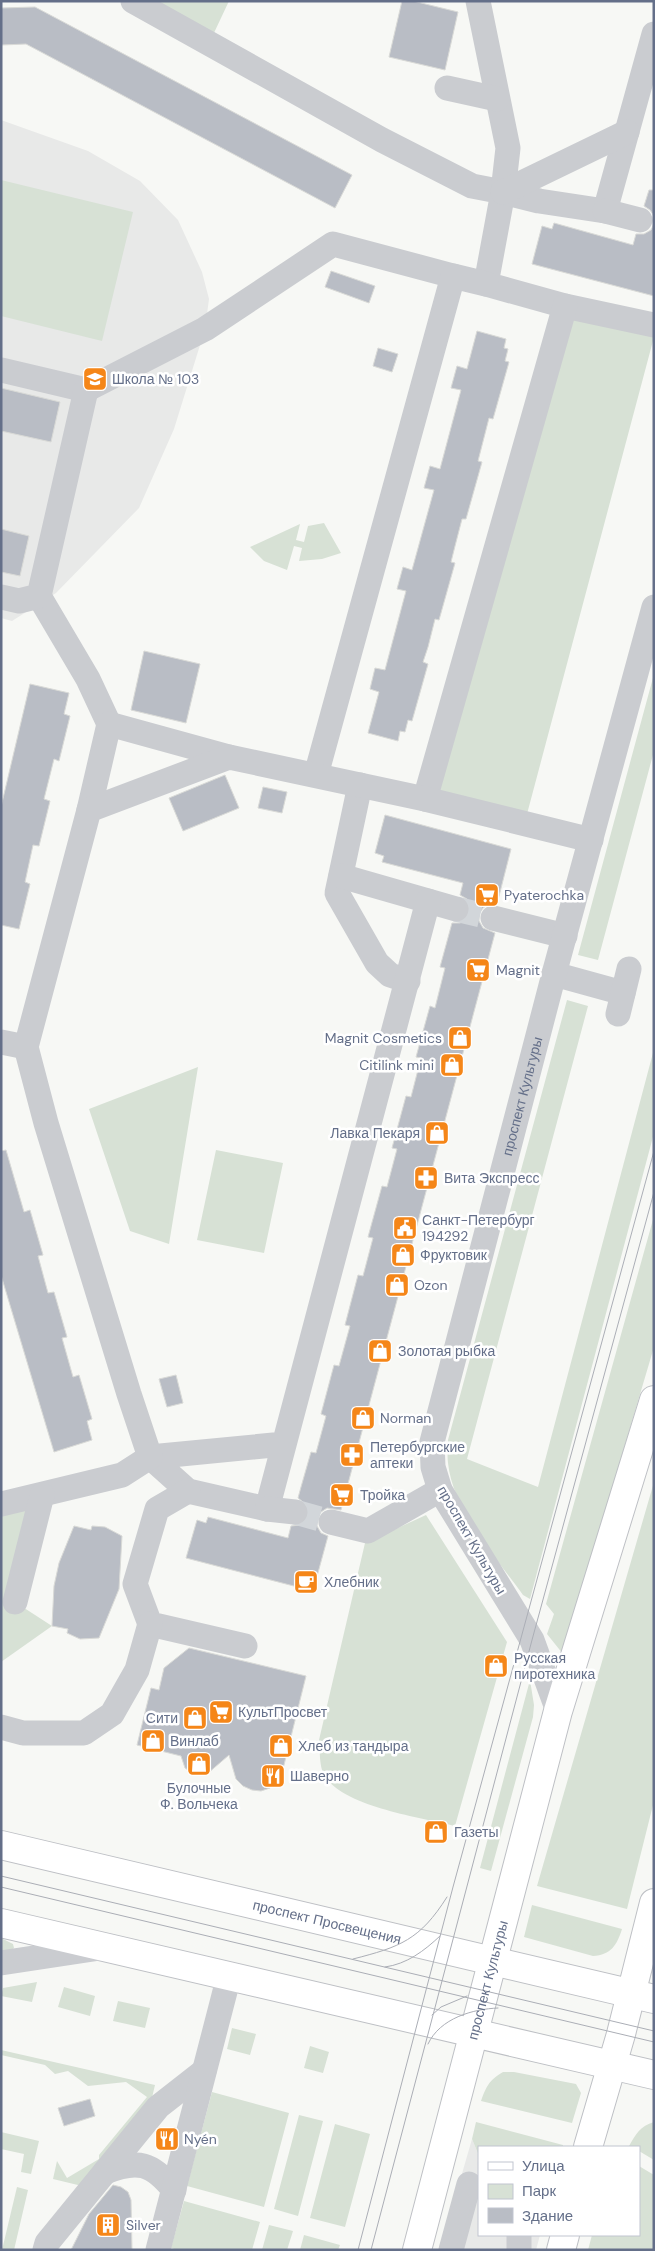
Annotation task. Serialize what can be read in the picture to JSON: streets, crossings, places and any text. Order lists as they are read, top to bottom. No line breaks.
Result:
{"streets":{"main road":["проспект Культуры","проспект Просвещения"]},"crossings":[["проспект Культуры","проспект Просвещения"]],"places":{"school or university":["Школа № 103"],"supermarket":["Pyaterochka","Magnit","Тройка","КультПросвет"],"shop":["Magnit Cosmetics","Citilink mini","Лавка Пекаря","Фруктовик","Ozon","Золотая рыбка","Norman","Русская пиротехника","Сити","Винлаб","Хлеб из тандыра","Булочные Ф. Вольчека","Газеты"],"pharmacy":["Вита Экспресс","Петербургские аптеки"],"public building":["Санкт-Петербург 194292"],"cafe":["Хлебник"],"restaurant":["Шаверно","Nyén"],"building":["Silver"]},"legend":["Улица","Парк","Здание"]}
